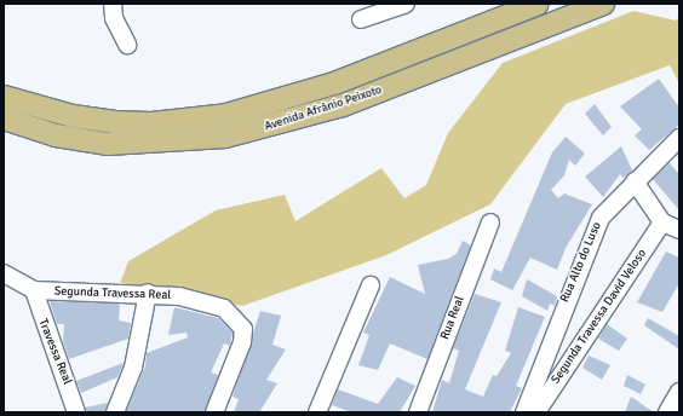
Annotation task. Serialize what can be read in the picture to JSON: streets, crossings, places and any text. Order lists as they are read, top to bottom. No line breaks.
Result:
{"streets":{"main road":["Avenida Afrânio Peixoto"],"street":["Rua Alto do Luso","Segunda Travessa Real","Segunda Travessa David Veloso","Rua Real","Travessa Real"]},"crossings":[["Segunda Travessa Real","Travessa Real"]]}
